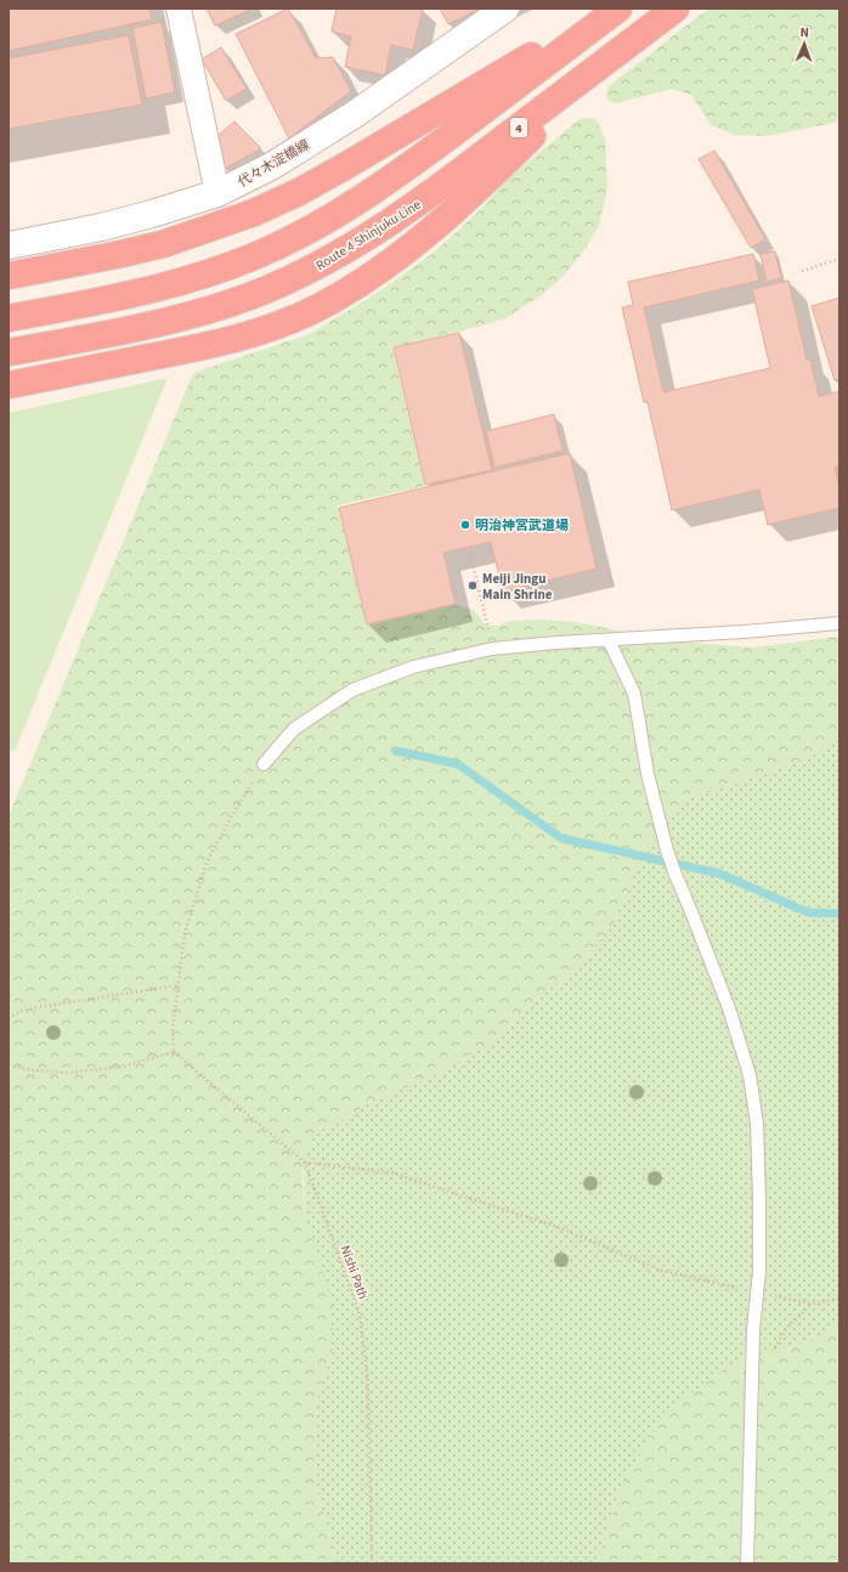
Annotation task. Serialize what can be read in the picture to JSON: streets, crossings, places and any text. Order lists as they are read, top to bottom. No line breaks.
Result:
{"streets":{"highway":["4","Route 4 Shinjuku Line"],"street":["代々木淀橋線"],"path":["Nishi Path"]},"places":["明治神宮武道場","Meiji Jingu Main Shrine"],"north":"top"}
